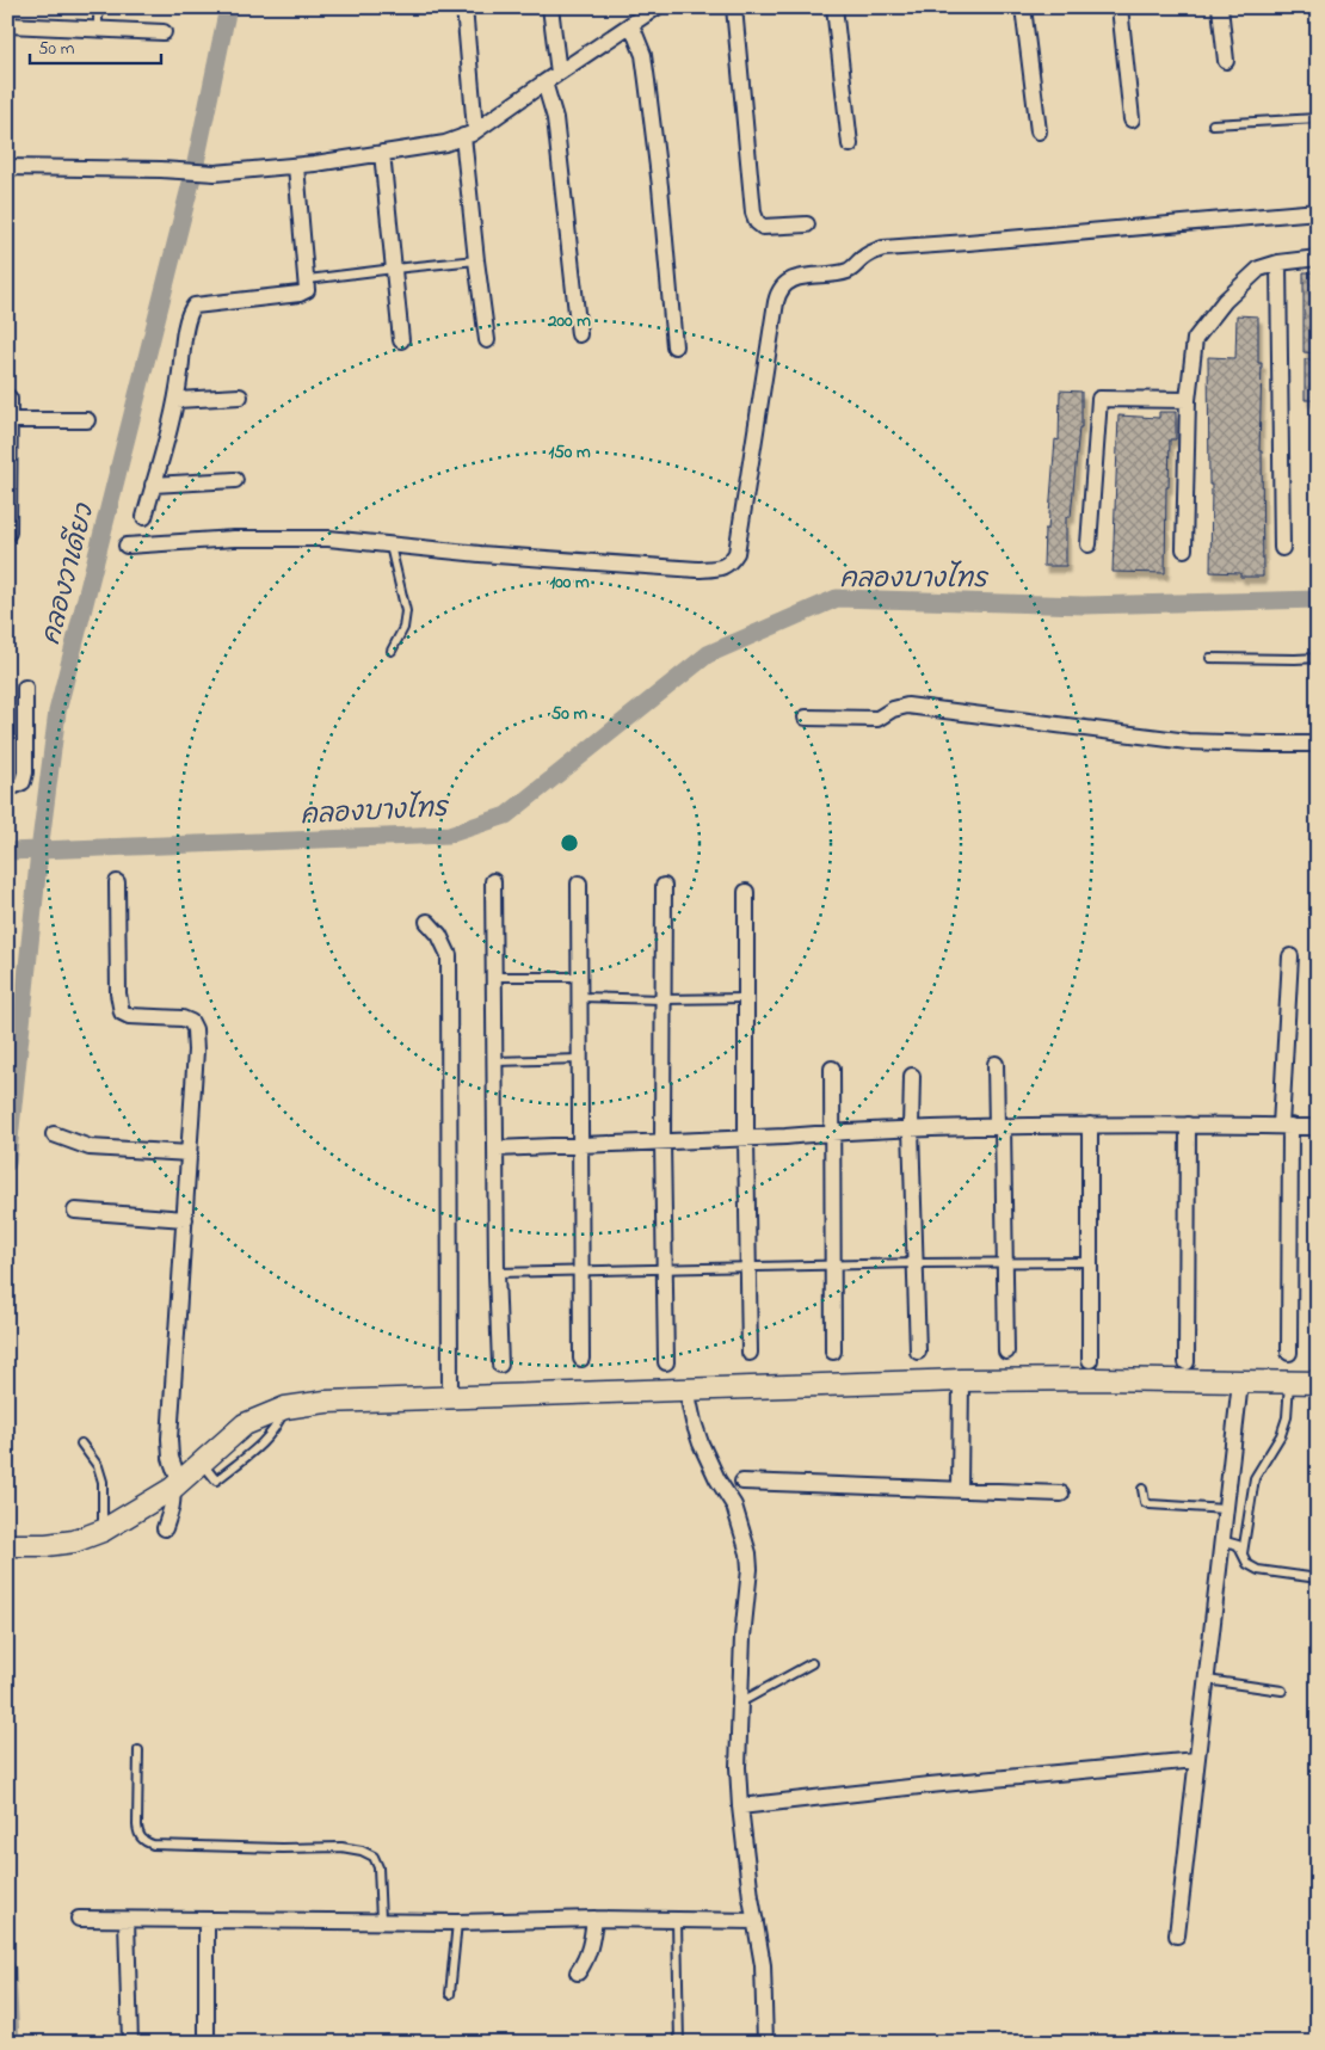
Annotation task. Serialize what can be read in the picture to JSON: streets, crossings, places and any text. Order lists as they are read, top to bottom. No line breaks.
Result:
{"water":["คลองวาเดียว","คลองบางไทร"],"scale_bar":"50 m","rings":["200 m","150 m","100 m","50 m"]}
